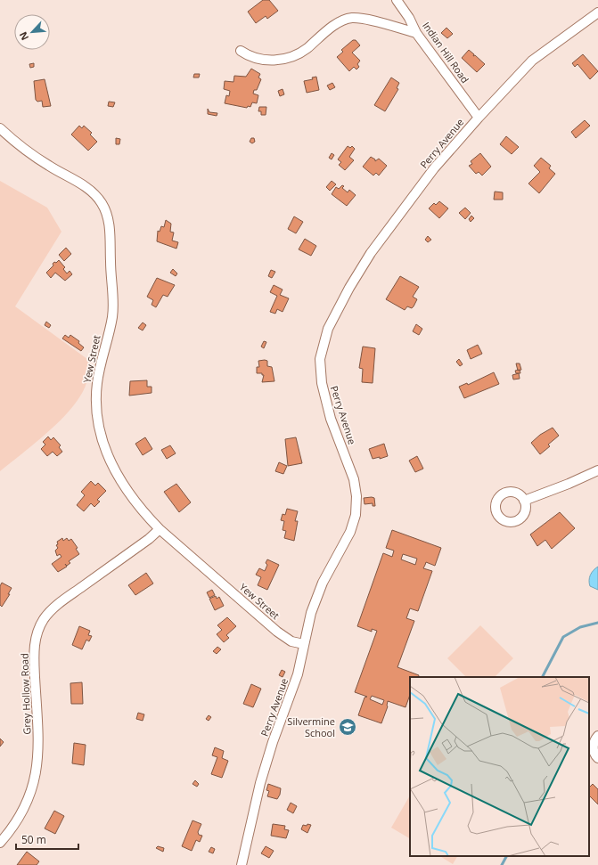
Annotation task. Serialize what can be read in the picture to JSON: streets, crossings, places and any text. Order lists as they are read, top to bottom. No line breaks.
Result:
{"streets":{"street":["Indian Hill Road","Perry Avenue","Yew Street","Grey Hollow Road"]},"crossings":[["Indian Hill Road","Perry Avenue"],["Perry Avenue","Yew Street"],["Yew Street","Grey Hollow Road"]],"places":{"school or university":["Silvermine School"]},"scale_bar":"50 m","north":"bottom left"}
